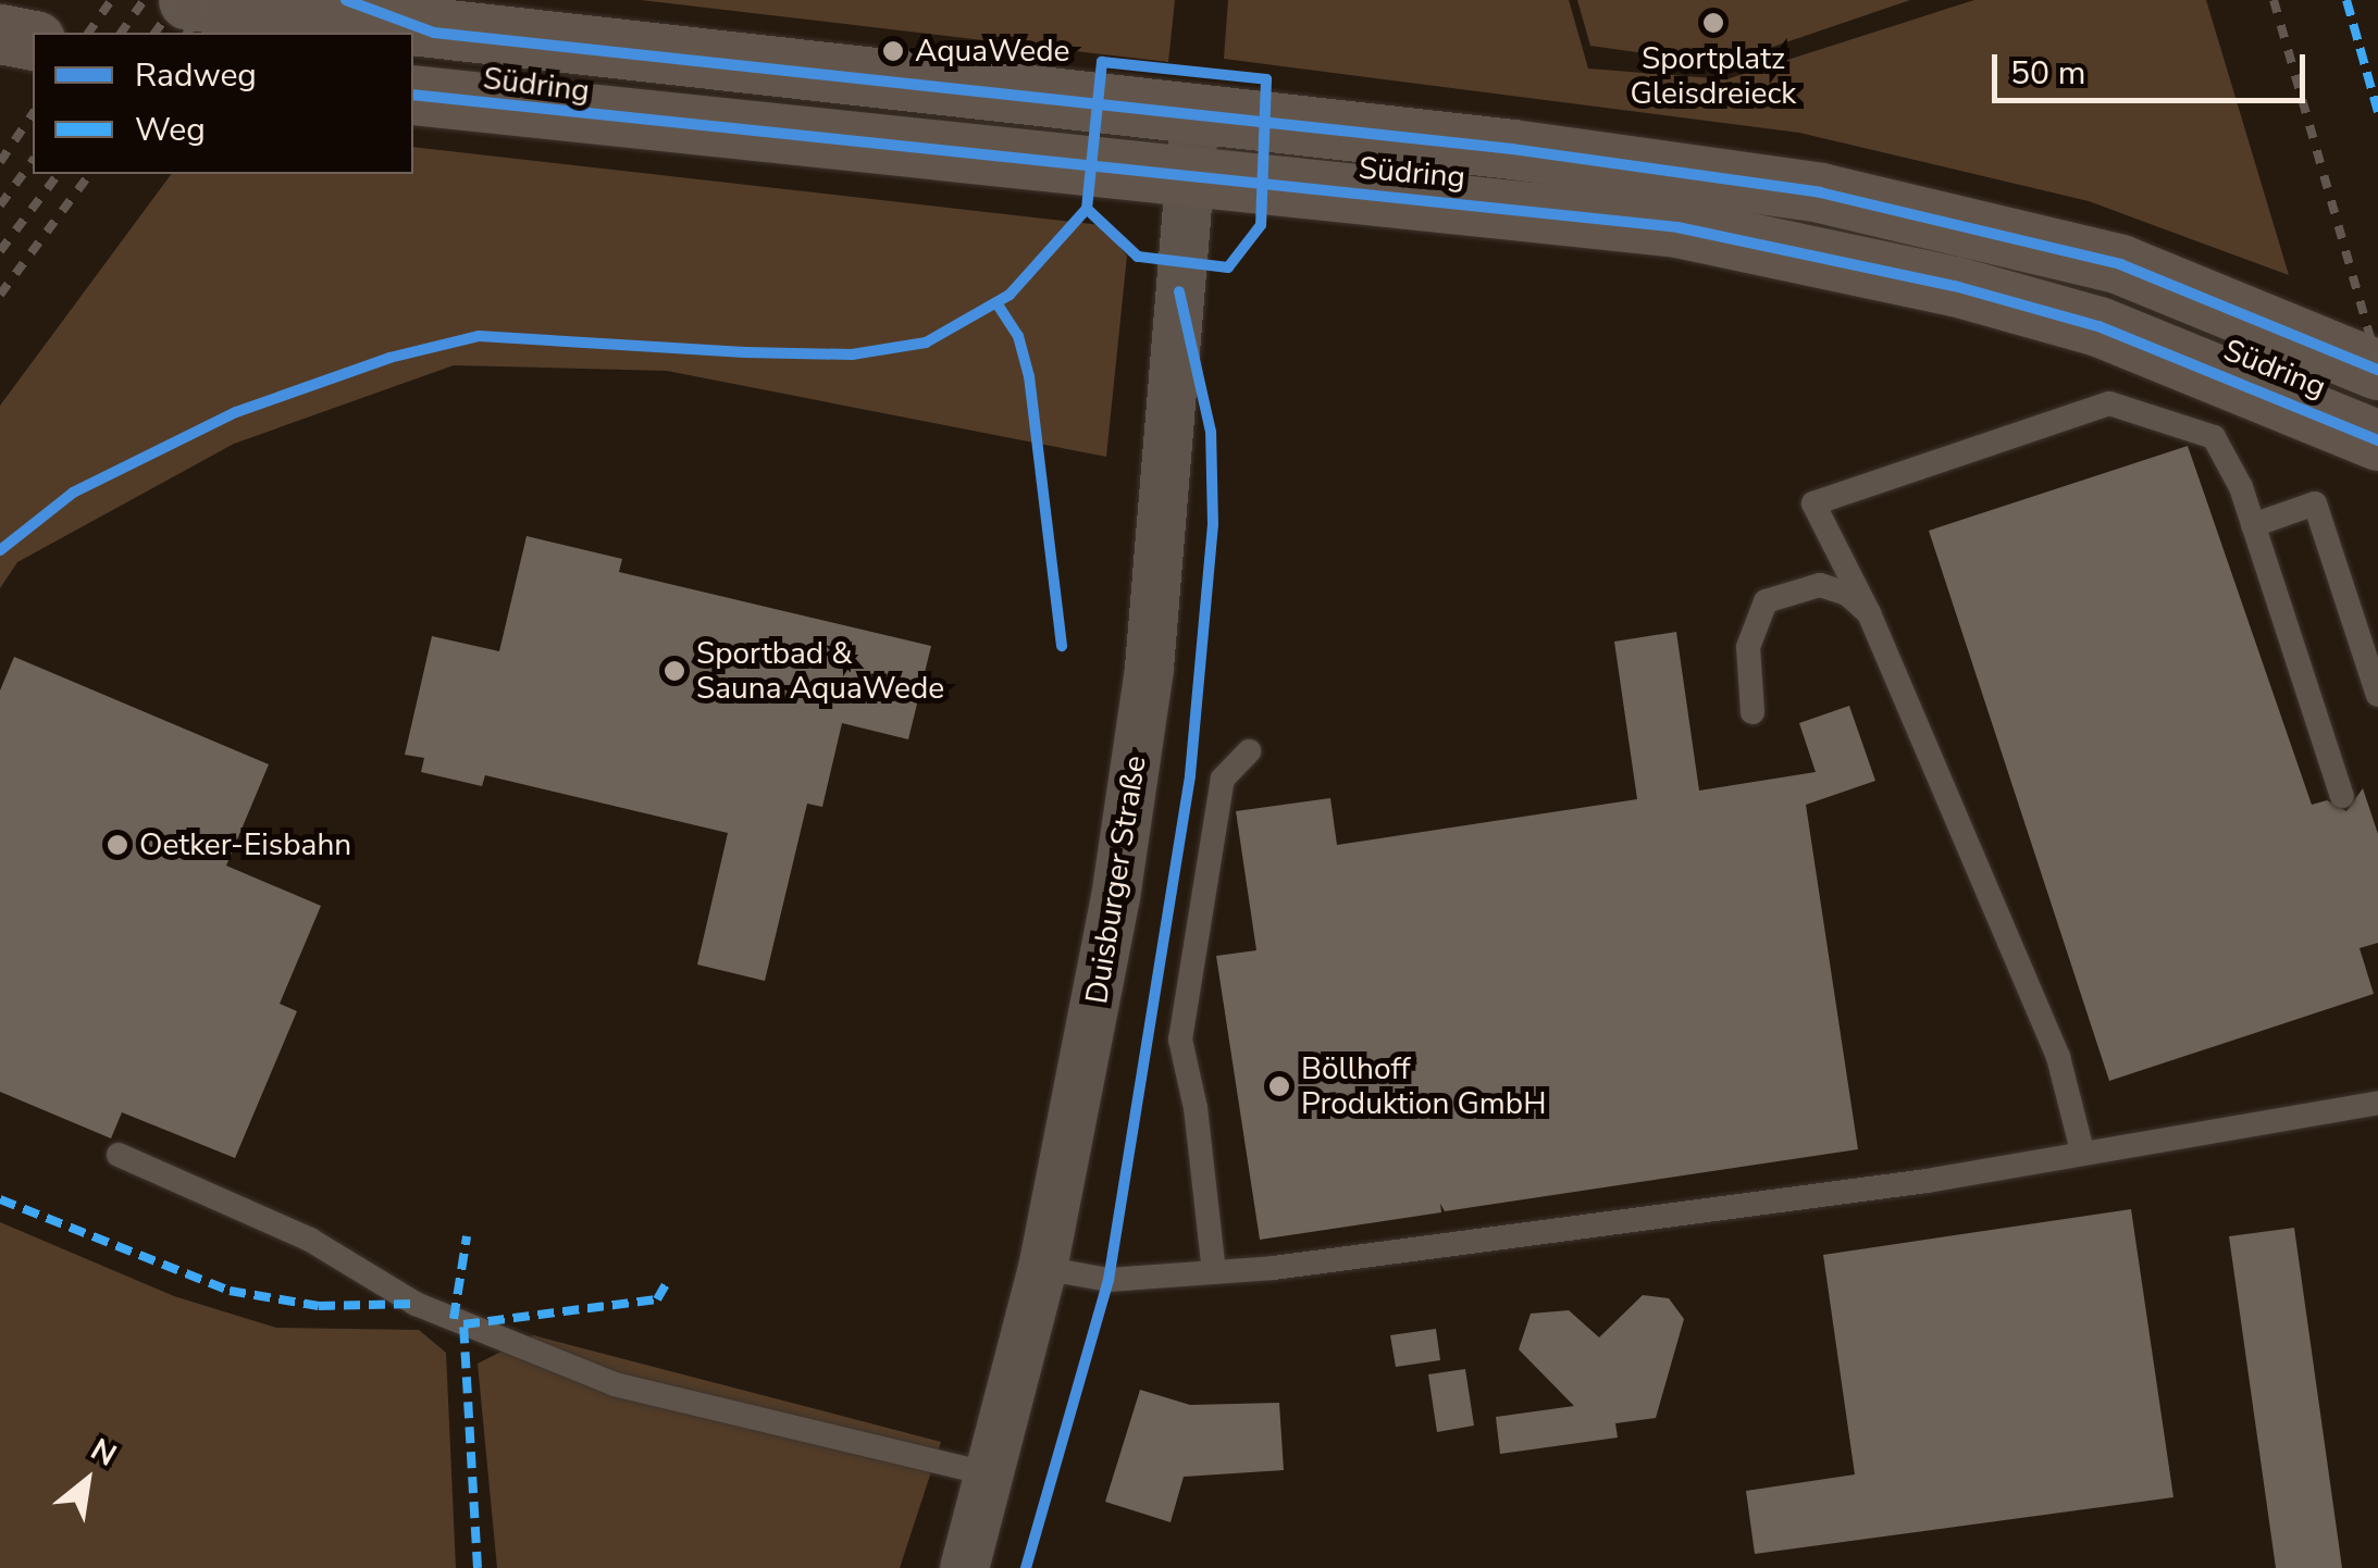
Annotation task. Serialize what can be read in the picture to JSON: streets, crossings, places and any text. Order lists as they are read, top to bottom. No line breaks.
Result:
{"streets":{"main road":["Südring"],"street":["Duisburger Straße"]},"crossings":[["Südring","Duisburger Straße"]],"places":["Sportplatz Gleisdreieck","AquaWede","Sportbad & Sauna AquaWede","Oetker-Eisbahn","Böllhoff Produktion GmbH"],"legend":["Radweg","Weg"],"scale_bar":"50 m","north":"top right"}
